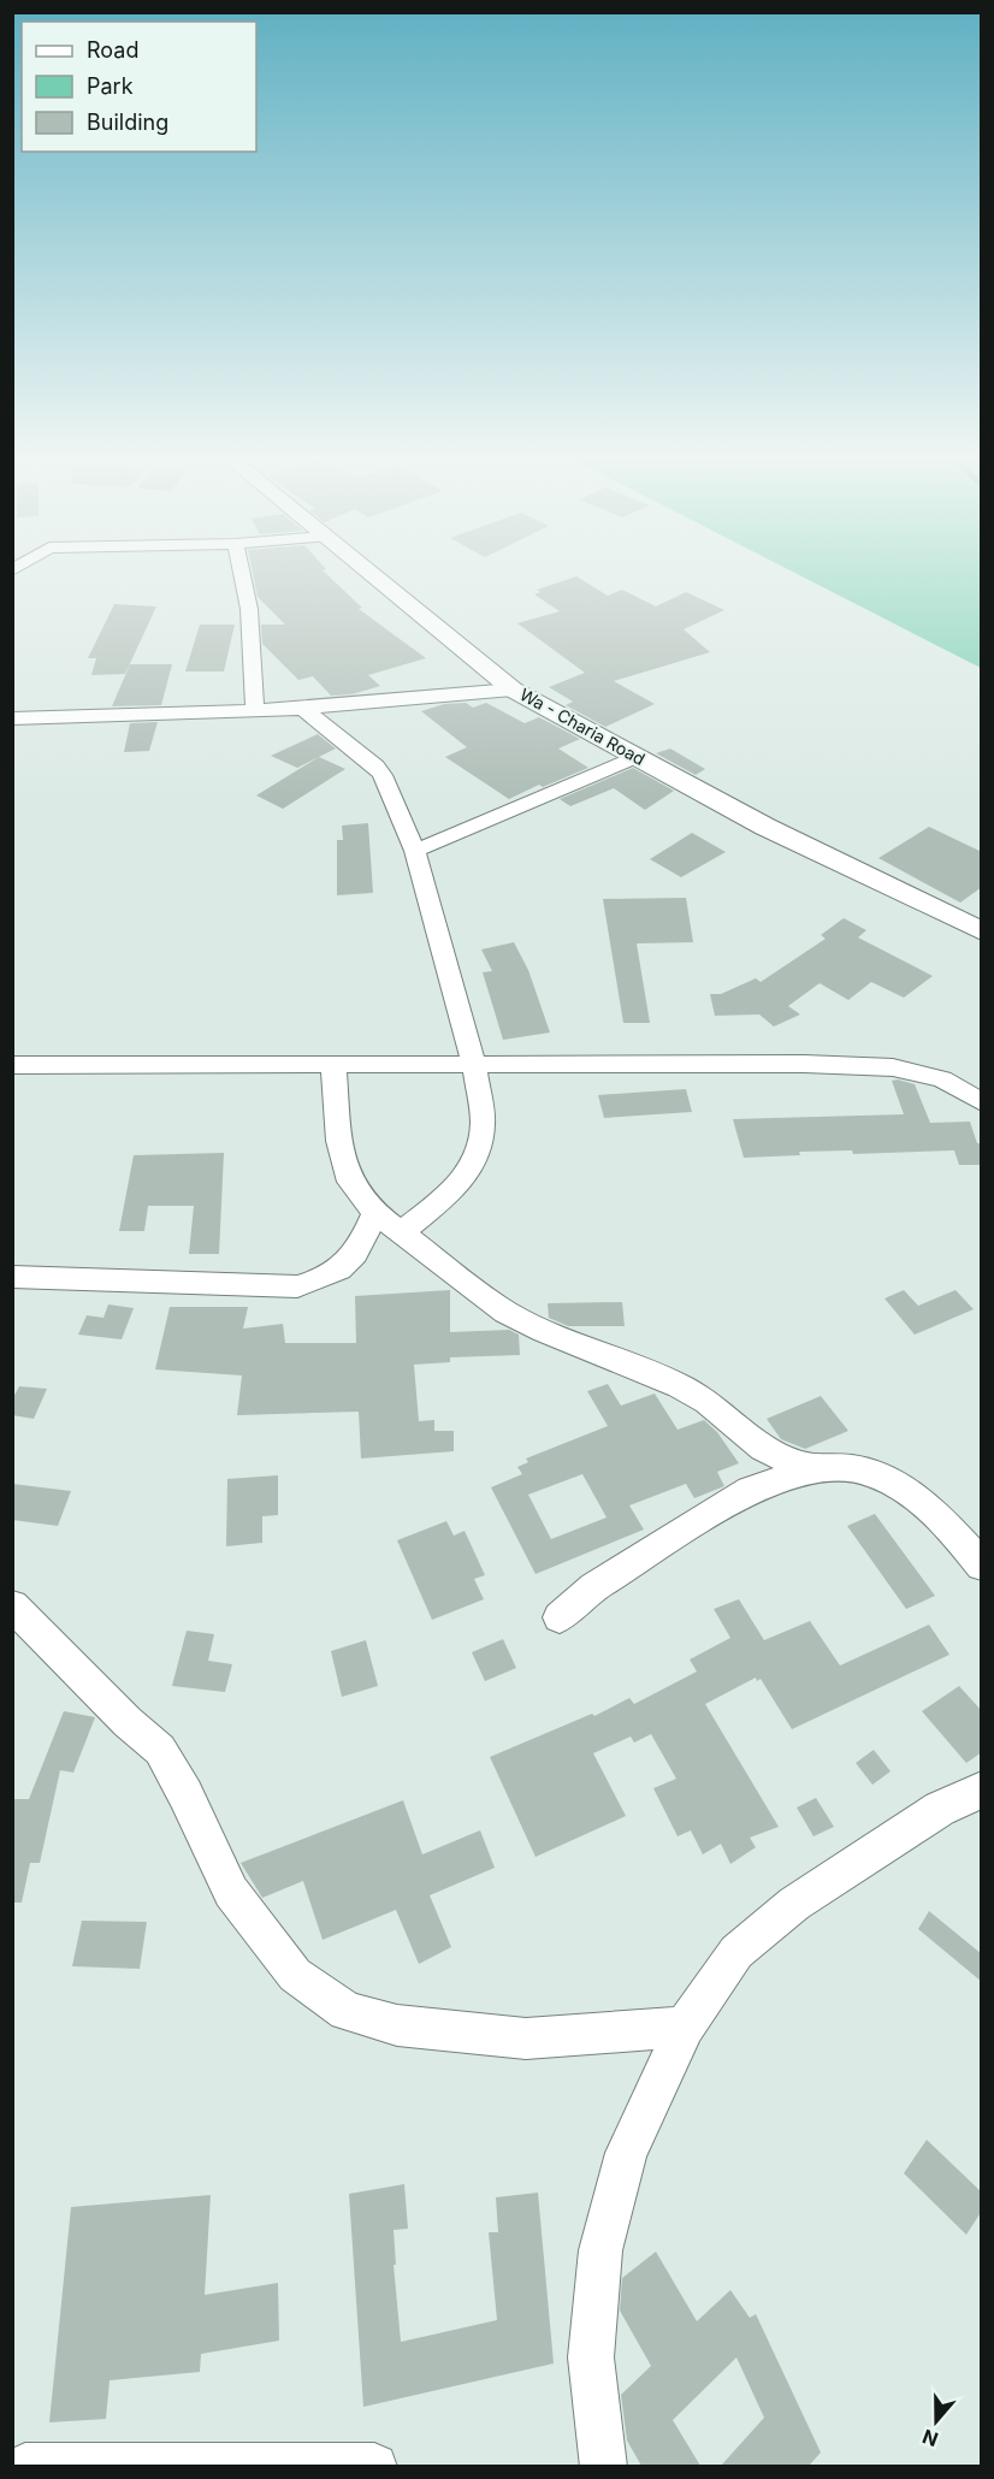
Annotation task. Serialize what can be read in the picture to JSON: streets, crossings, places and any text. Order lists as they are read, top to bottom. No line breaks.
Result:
{"streets":{"street":["Wa - Charia Road"]},"legend":["Road","Park","Building"],"north":"bottom"}
